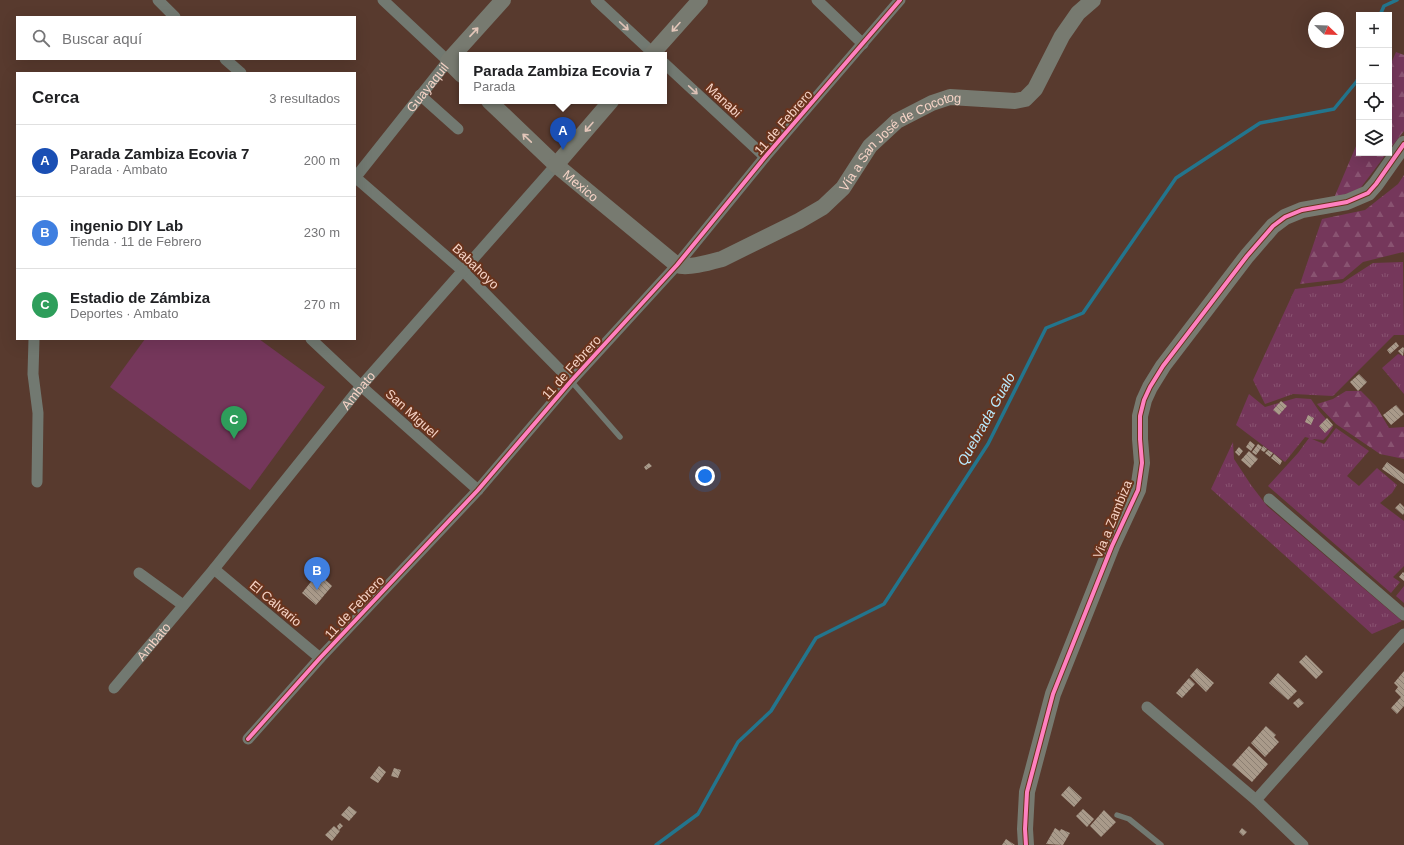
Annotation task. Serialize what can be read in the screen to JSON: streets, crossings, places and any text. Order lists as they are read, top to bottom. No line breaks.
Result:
{"streets":{"street":["Guayaquil","Manabi","11 de Febrero","Vía a San José de Cocotog","Mexico","Babahoyo","Ambato","San Miguel","Via a Zambiza","El Calvario"]},"crossings":[["Manabi","11 de Febrero"],["11 de Febrero","Vía a San José de Cocotog"],["11 de Febrero","Mexico"],["11 de Febrero","Babahoyo"],["11 de Febrero","San Miguel"],["11 de Febrero","El Calvario"],["Vía a San José de Cocotog","Mexico"],["Mexico","Ambato"],["Babahoyo","Ambato"],["Ambato","San Miguel"],["Ambato","El Calvario"]],"one_way":["Guayaquil","Manabi","Mexico"],"water":["Quebrada Gualo"],"north":"bottom right","page":{"map_buttons":["+","−"],"search":"Buscar aquí","popup":["Parada Zambiza Ecovia 7","Parada"],"heading":["Cerca","3 resultados"],"pins":["A","C","B"],"list":[{"mark":"A","name":"Parada Zambiza Ecovia 7","note":"Parada · Ambato","value":"200 m"},{"mark":"B","name":"ingenio DIY Lab","note":"Tienda · 11 de Febrero","value":"230 m"},{"mark":"C","name":"Estadio de Zámbiza","note":"Deportes · Ambato","value":"270 m"}]}}
